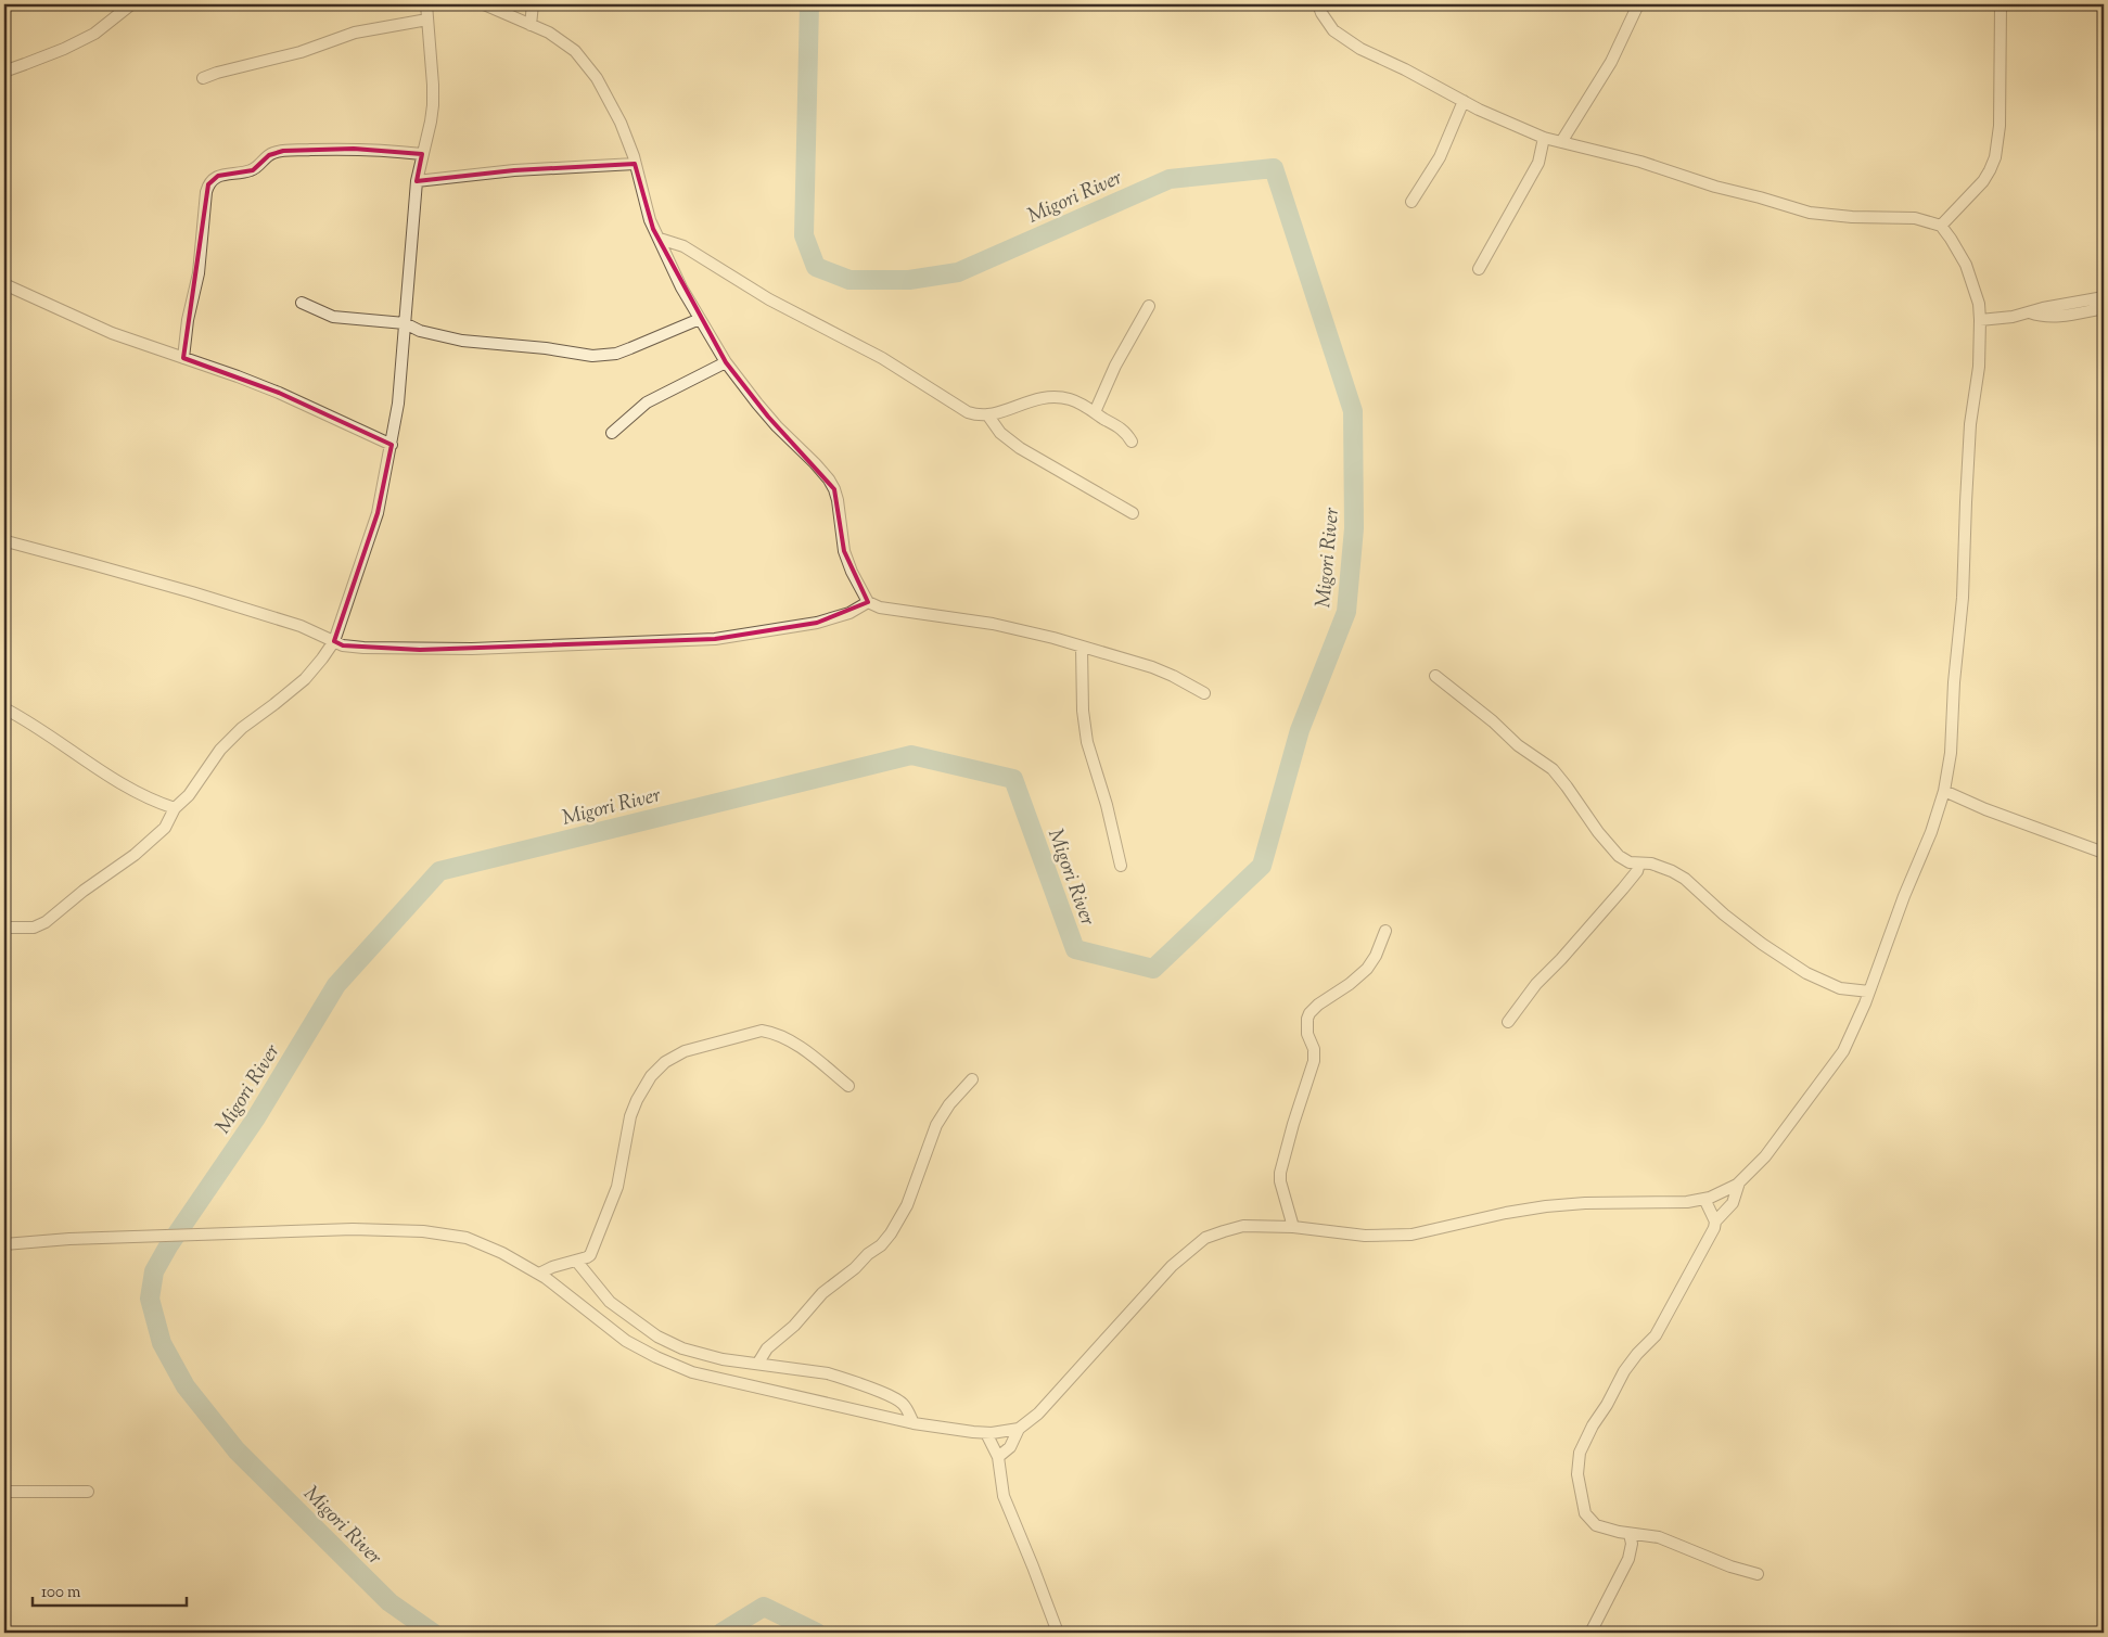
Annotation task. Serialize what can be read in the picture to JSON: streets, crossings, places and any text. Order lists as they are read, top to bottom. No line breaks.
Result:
{"water":["Migori River"],"scale_bar":"100 m"}
